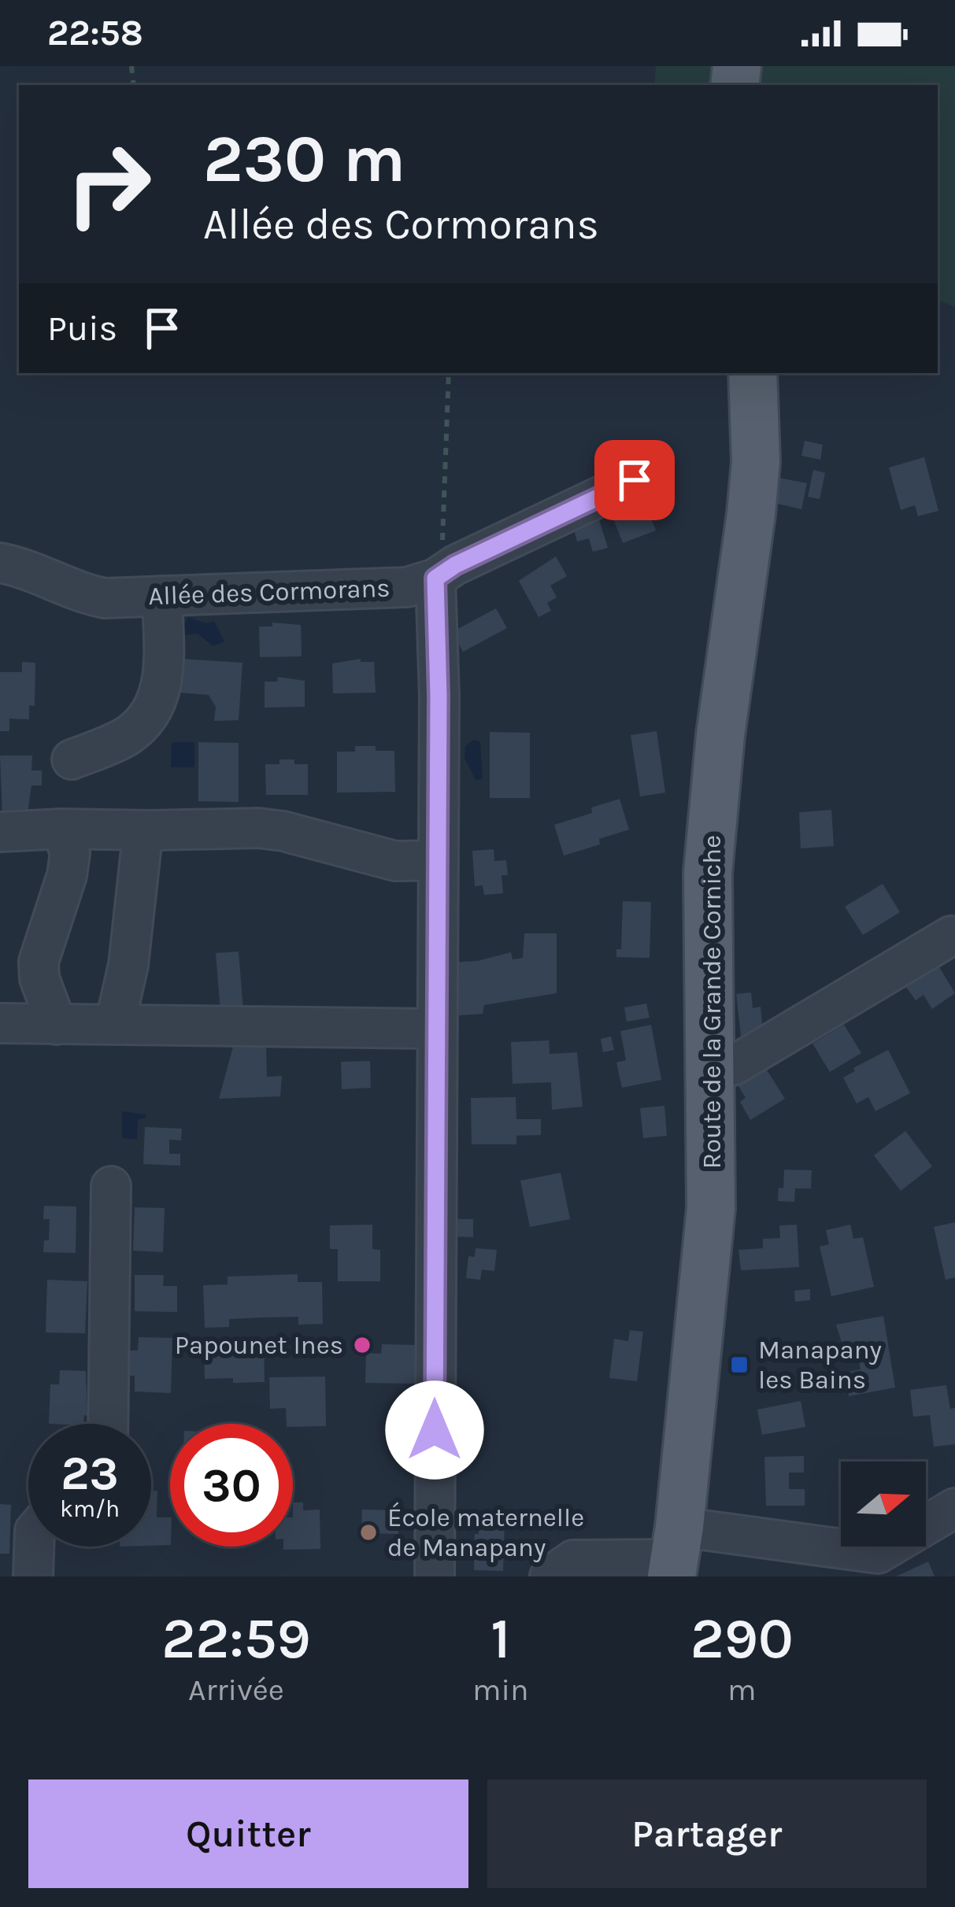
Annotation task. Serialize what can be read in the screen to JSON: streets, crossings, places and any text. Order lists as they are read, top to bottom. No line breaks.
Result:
{"streets":{"main road":["Route de la Grande Corniche"],"street":["Allée des Cormorans"]},"places":{"other":["Papounet Ines","École maternelle de Manapany"],"transit":["Manapany les Bains"]},"north":"right","page":{"status":"22:58","turn":["230 m","Allée des Cormorans"],"then":"Puis","speed":"23 km/h","limit":"30","eta":["22:59","Arrivée","1","min","290","m"],"buttons":["Quitter","Partager"]}}
